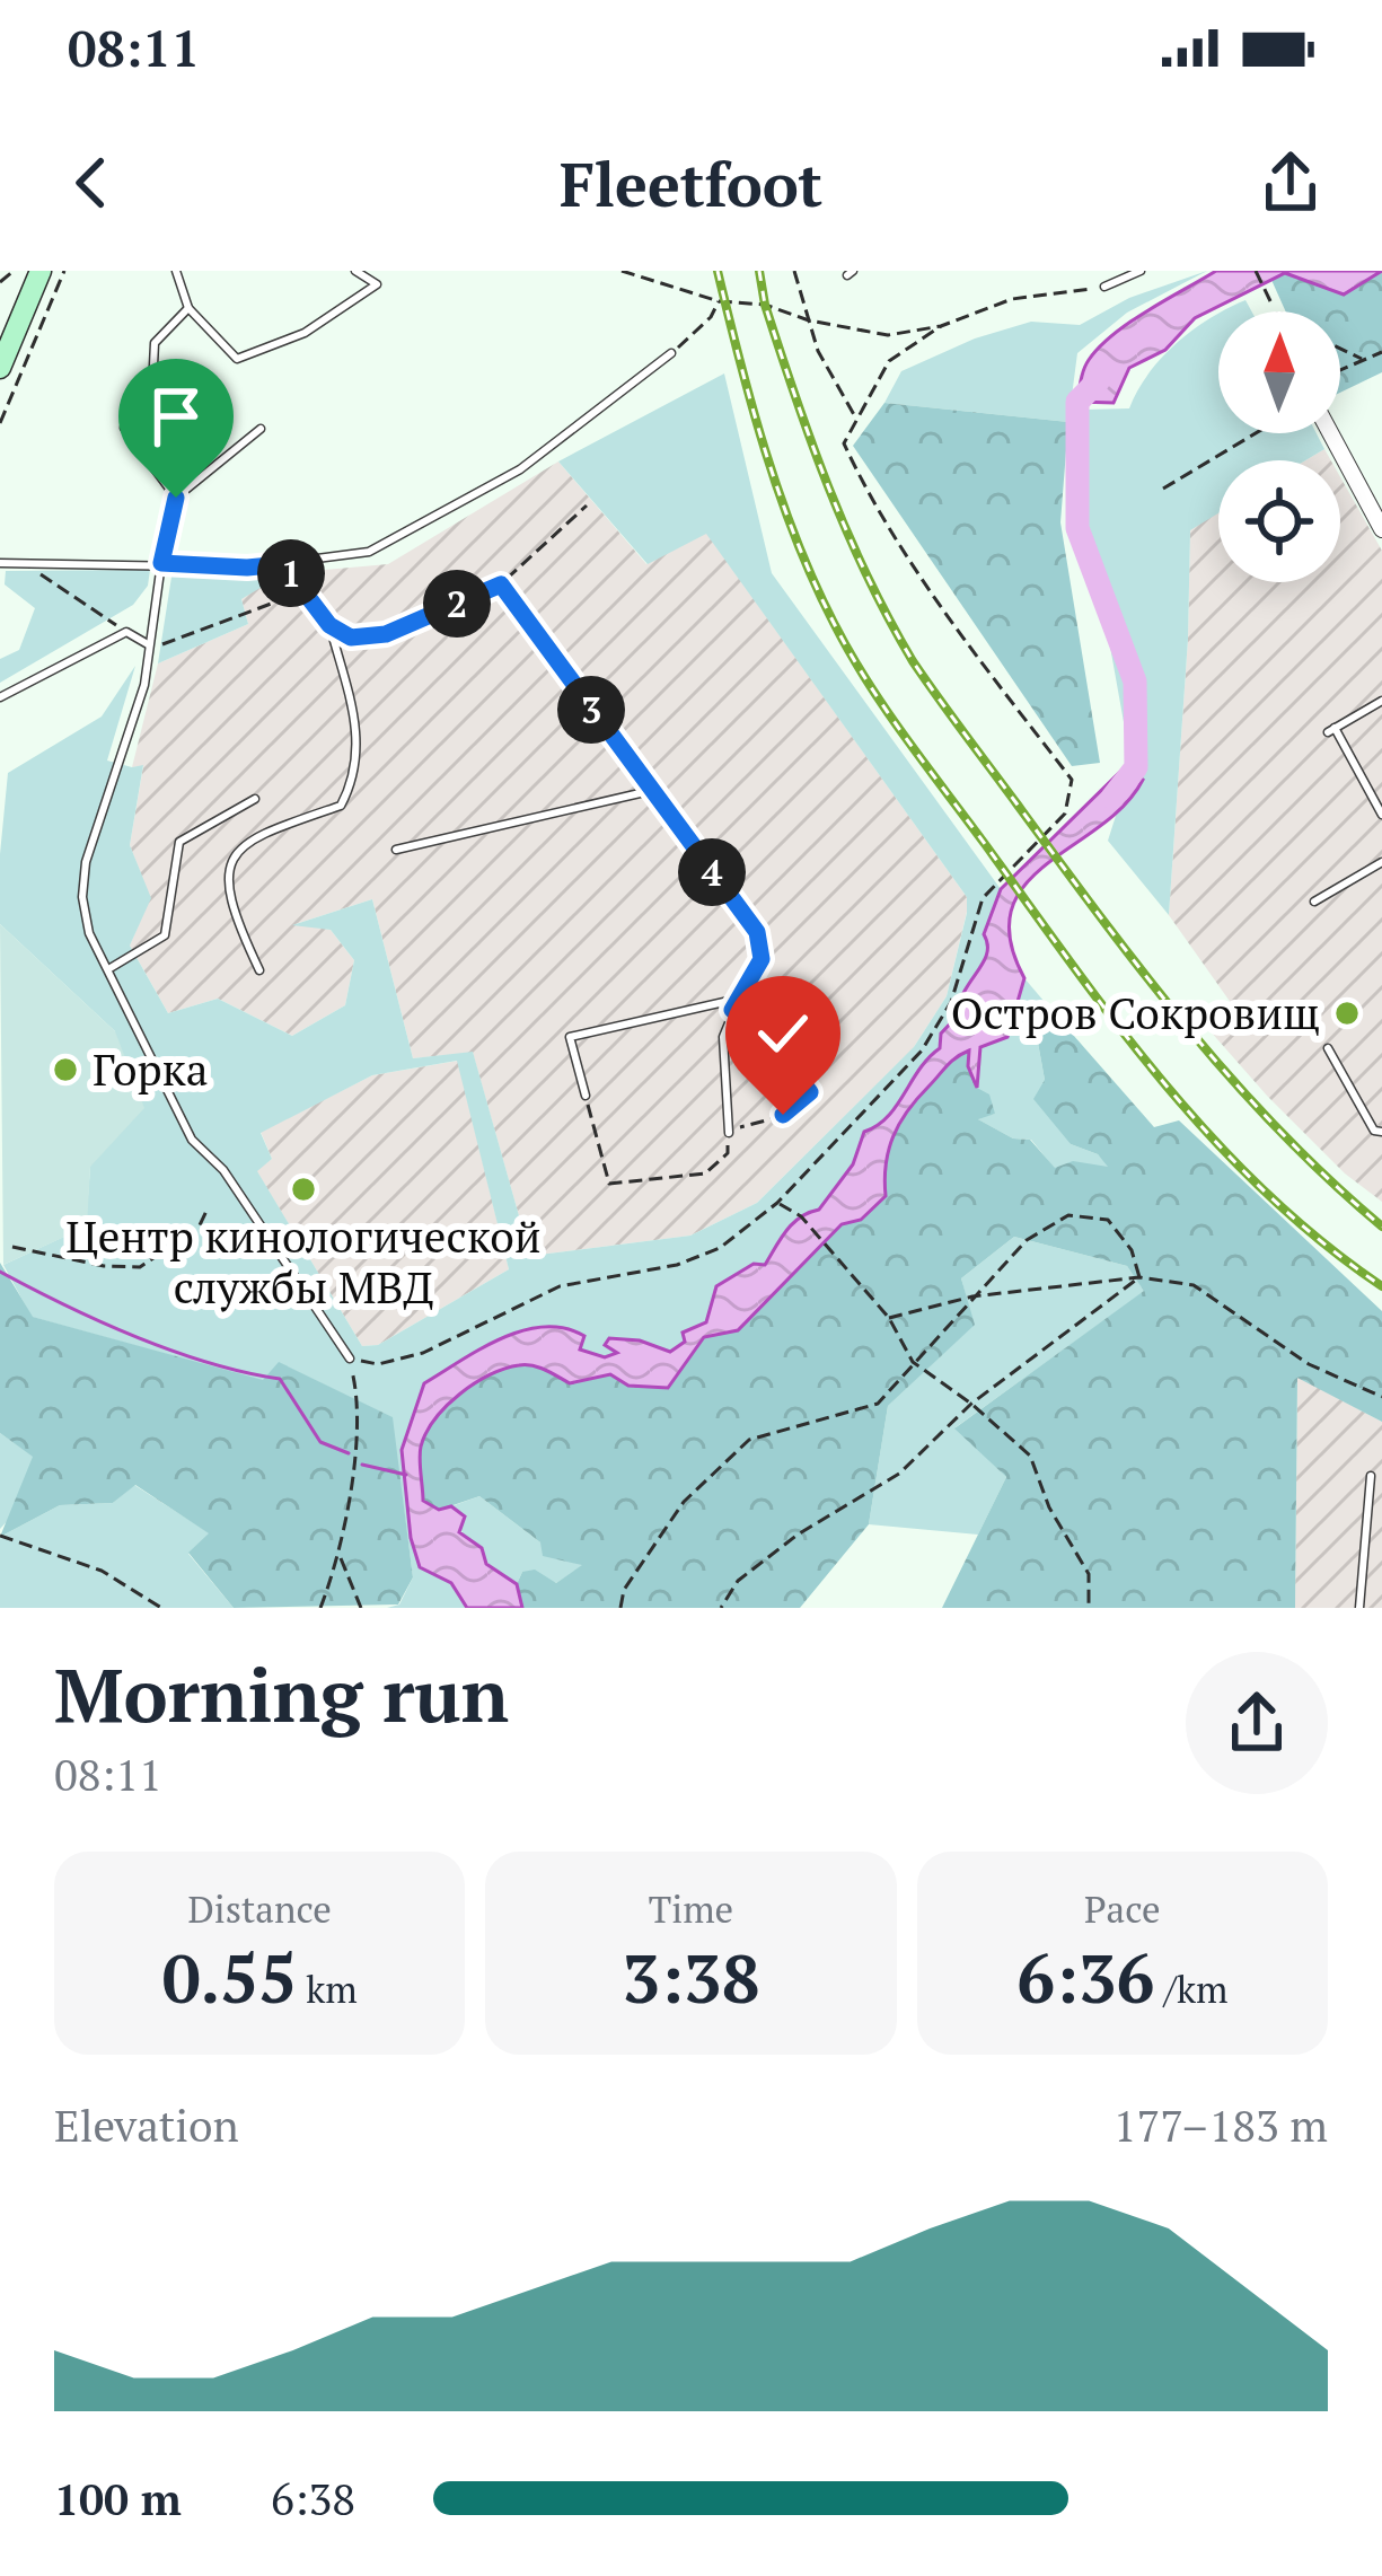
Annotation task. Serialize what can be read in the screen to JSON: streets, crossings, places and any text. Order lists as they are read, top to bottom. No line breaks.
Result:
{"places":["Остров Сокровищ","Горка","Центр кинологической службы МВД"],"north":"top","page":{"status":"08:11","header":"Fleetfoot","pins":["1","2","3","4"],"heading":["Morning run","08:11"],"stats":[["Distance","0.55 km"],["Time","3:38"],["Pace","6:36 /km"]],"chart":["Elevation","177–183 m"],"list":[{"name":"100 m","note":"6:38"}]}}
